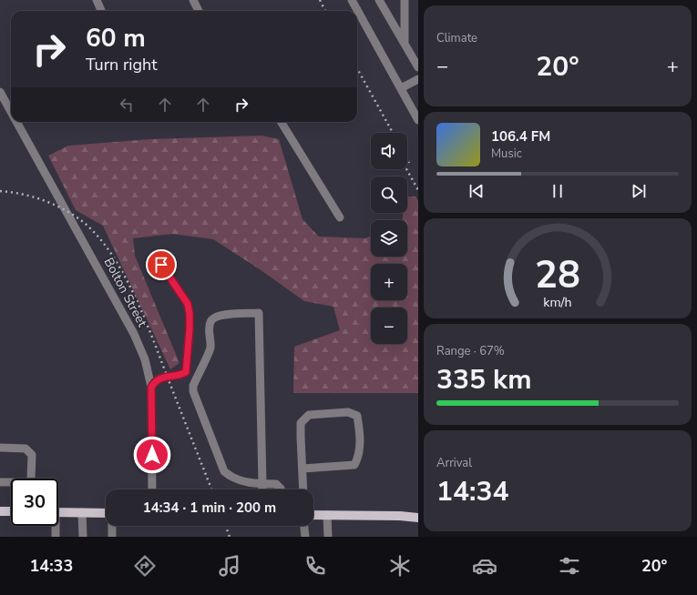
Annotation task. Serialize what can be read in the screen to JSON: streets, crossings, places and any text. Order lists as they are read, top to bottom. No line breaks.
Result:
{"streets":{"street":["Bolton Street"]},"page":{"tile":["Climate",["Range · 67%","335 km"],["Arrival","14:34"]],"turn":["60 m","Turn right"],"heat":["−","20°","+"],"song":["106.4 FM","Music"],"map_buttons":["+","−"],"limit":"30","trip":"14:34 · 1 min · 200 m","tabs":["14:33","20°"],"gauge":["28","km/h"]}}
